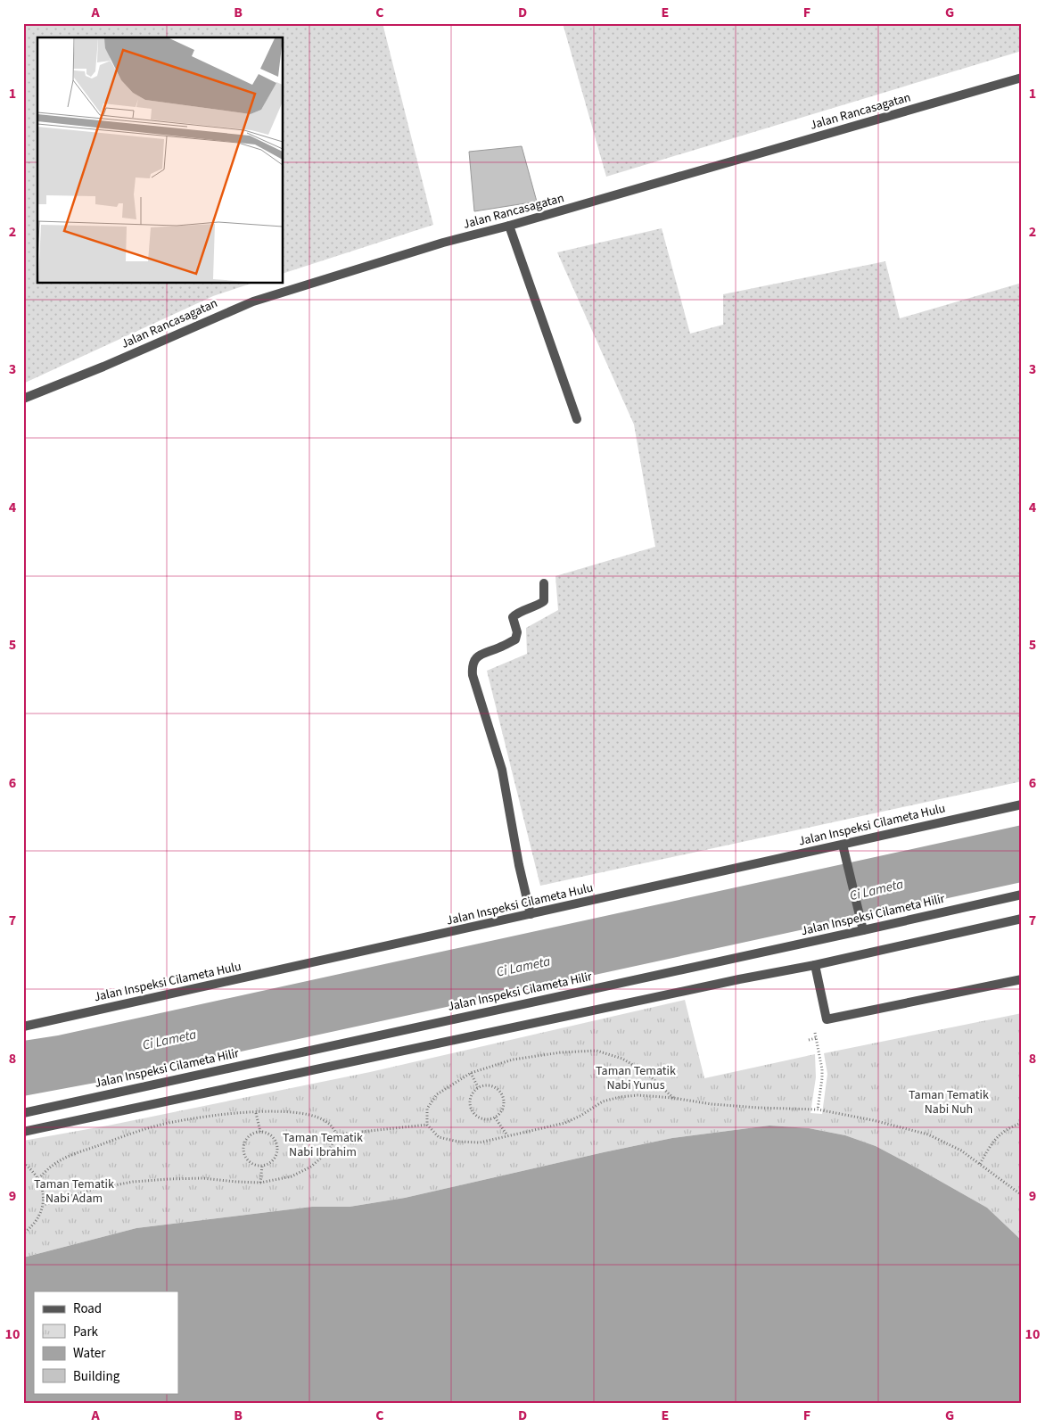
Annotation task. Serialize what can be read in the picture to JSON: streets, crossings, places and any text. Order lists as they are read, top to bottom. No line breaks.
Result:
{"streets":{"street":["Jalan Rancasagatan","Jalan Inspeksi Cilameta Hulu","Jalan Inspeksi Cilameta Hilir"]},"water":["Ci Lameta"],"parks":["Taman Tematik Nabi Yunus","Taman Tematik Nabi Nuh","Taman Tematik Nabi Ibrahim","Taman Tematik Nabi Adam"],"legend":["Road","Park","Water","Building"],"grid":{"columns":["A","B","C","D","E","F","G"],"rows":["1","2","3","4","5","6","7","8","9","10"]}}
